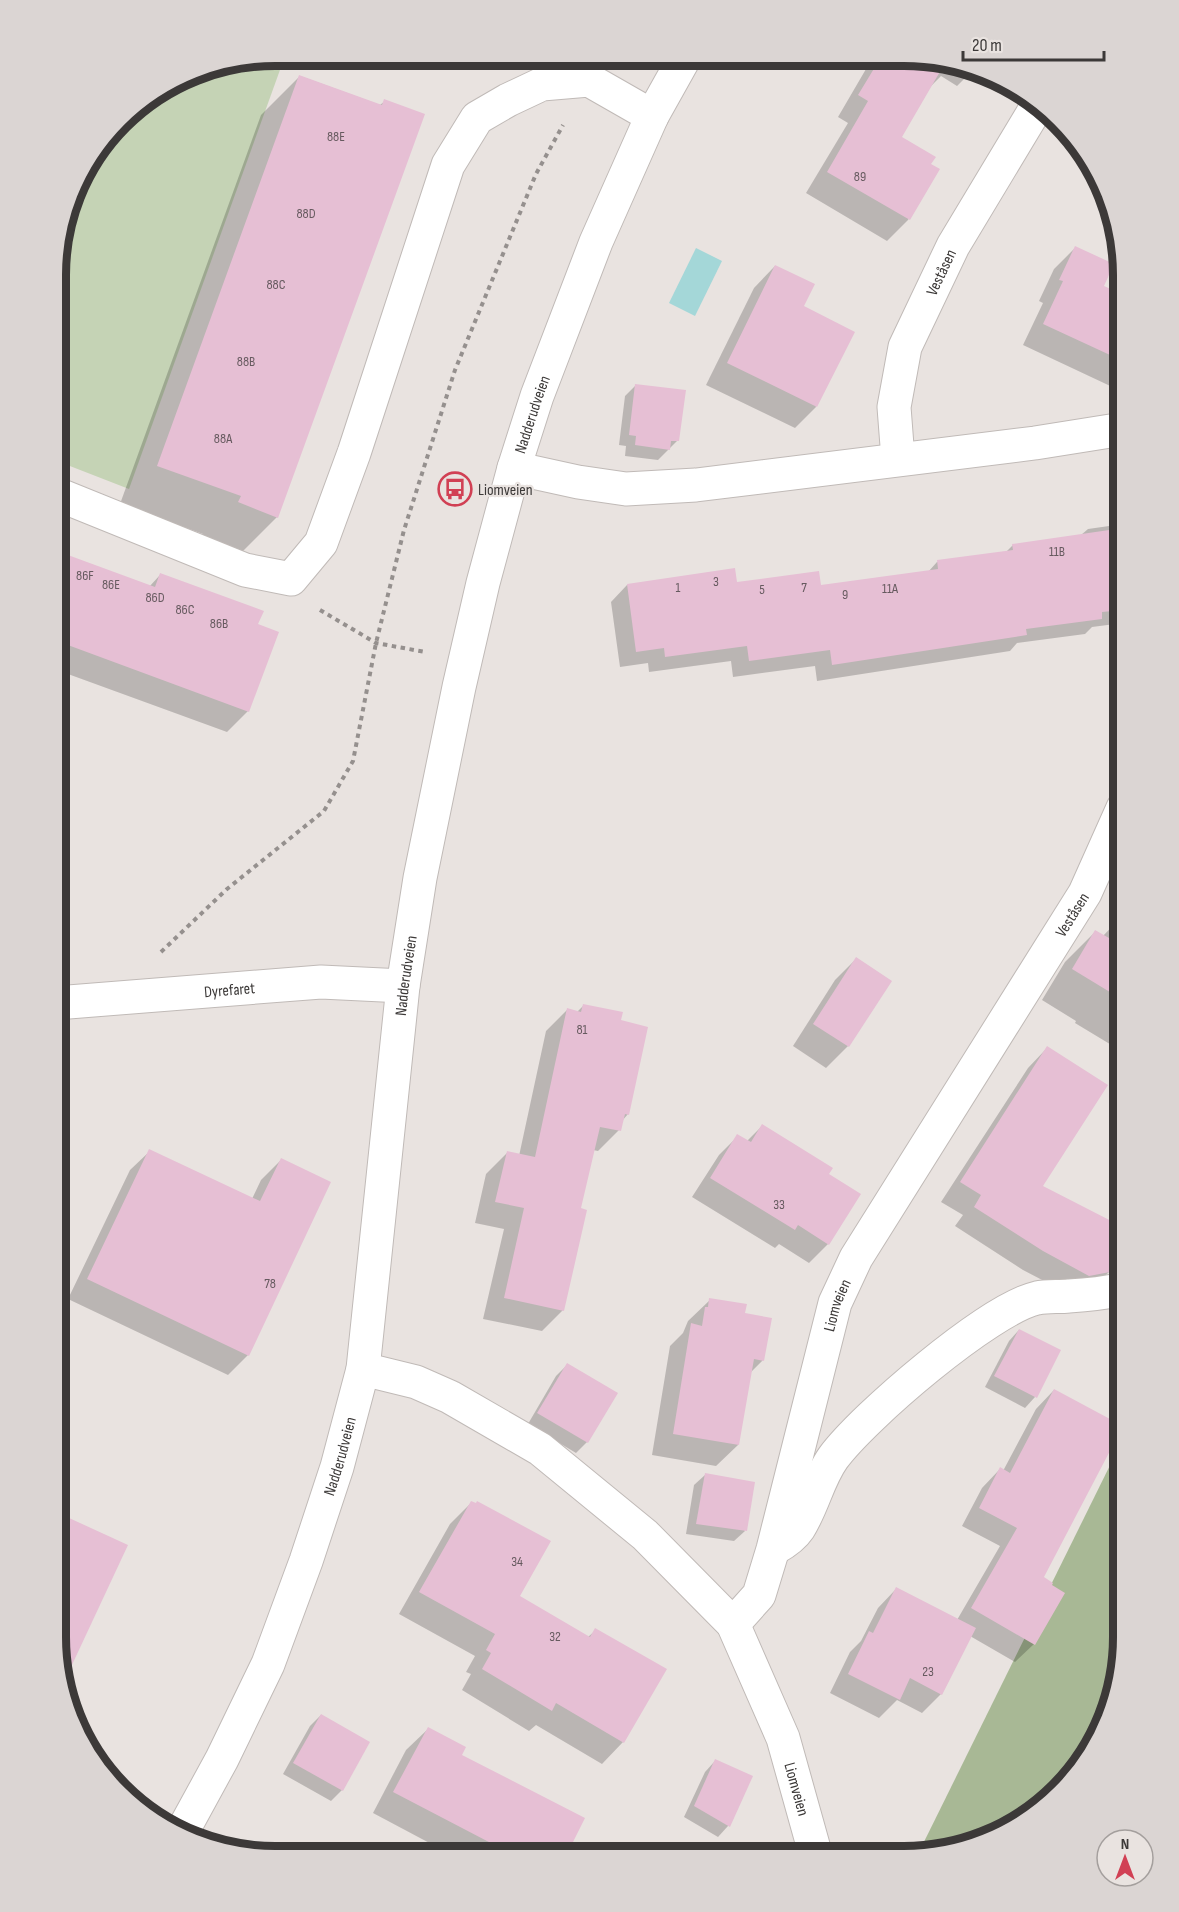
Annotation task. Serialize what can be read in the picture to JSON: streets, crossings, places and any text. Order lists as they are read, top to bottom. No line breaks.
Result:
{"streets":{"street":["Veståsen","Nadderudveien","Dyrefaret","Liomveien"]},"crossings":[["Veståsen","Liomveien"],["Nadderudveien","Dyrefaret"],["Nadderudveien","Liomveien"]],"places":{"bus stop":["Liomveien"]},"house_numbers":["88E","89","88D","88C","88B","88A","11B","86F","3","86E","1","7","11A","5","9","86D","86C","86B","81","33","78","34","32","23"],"scale_bar":"20 m","north":"top"}
